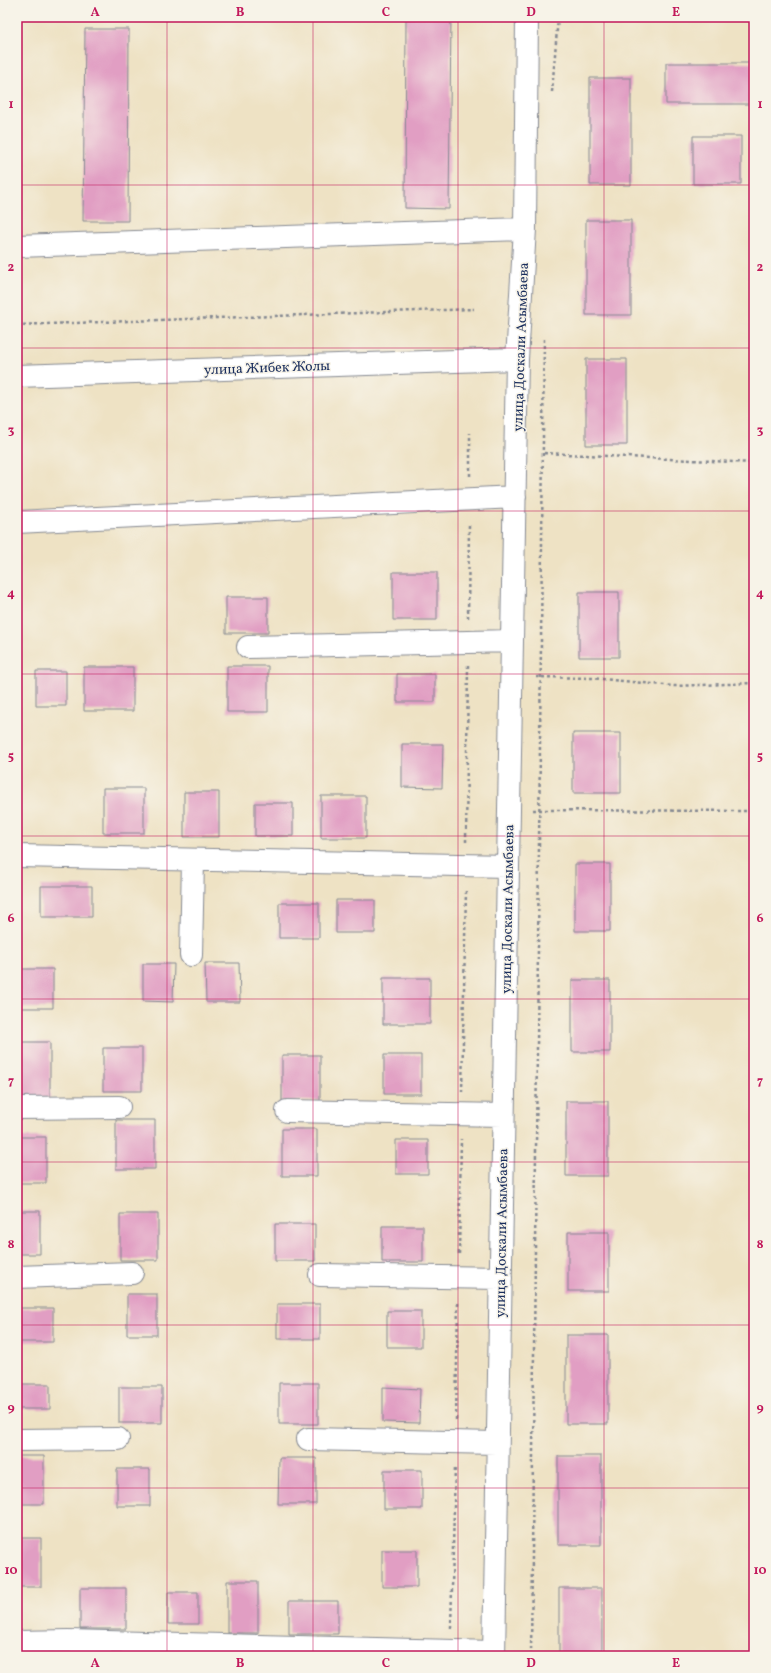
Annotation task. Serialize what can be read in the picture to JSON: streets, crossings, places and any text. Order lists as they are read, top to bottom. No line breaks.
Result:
{"streets":{"street":["улица Доскали Асымбаева","улица Жибек Жолы"]},"crossings":[["улица Доскали Асымбаева","улица Жибек Жолы"]],"grid":{"columns":["A","B","C","D","E"],"rows":["1","2","3","4","5","6","7","8","9","10"]}}
